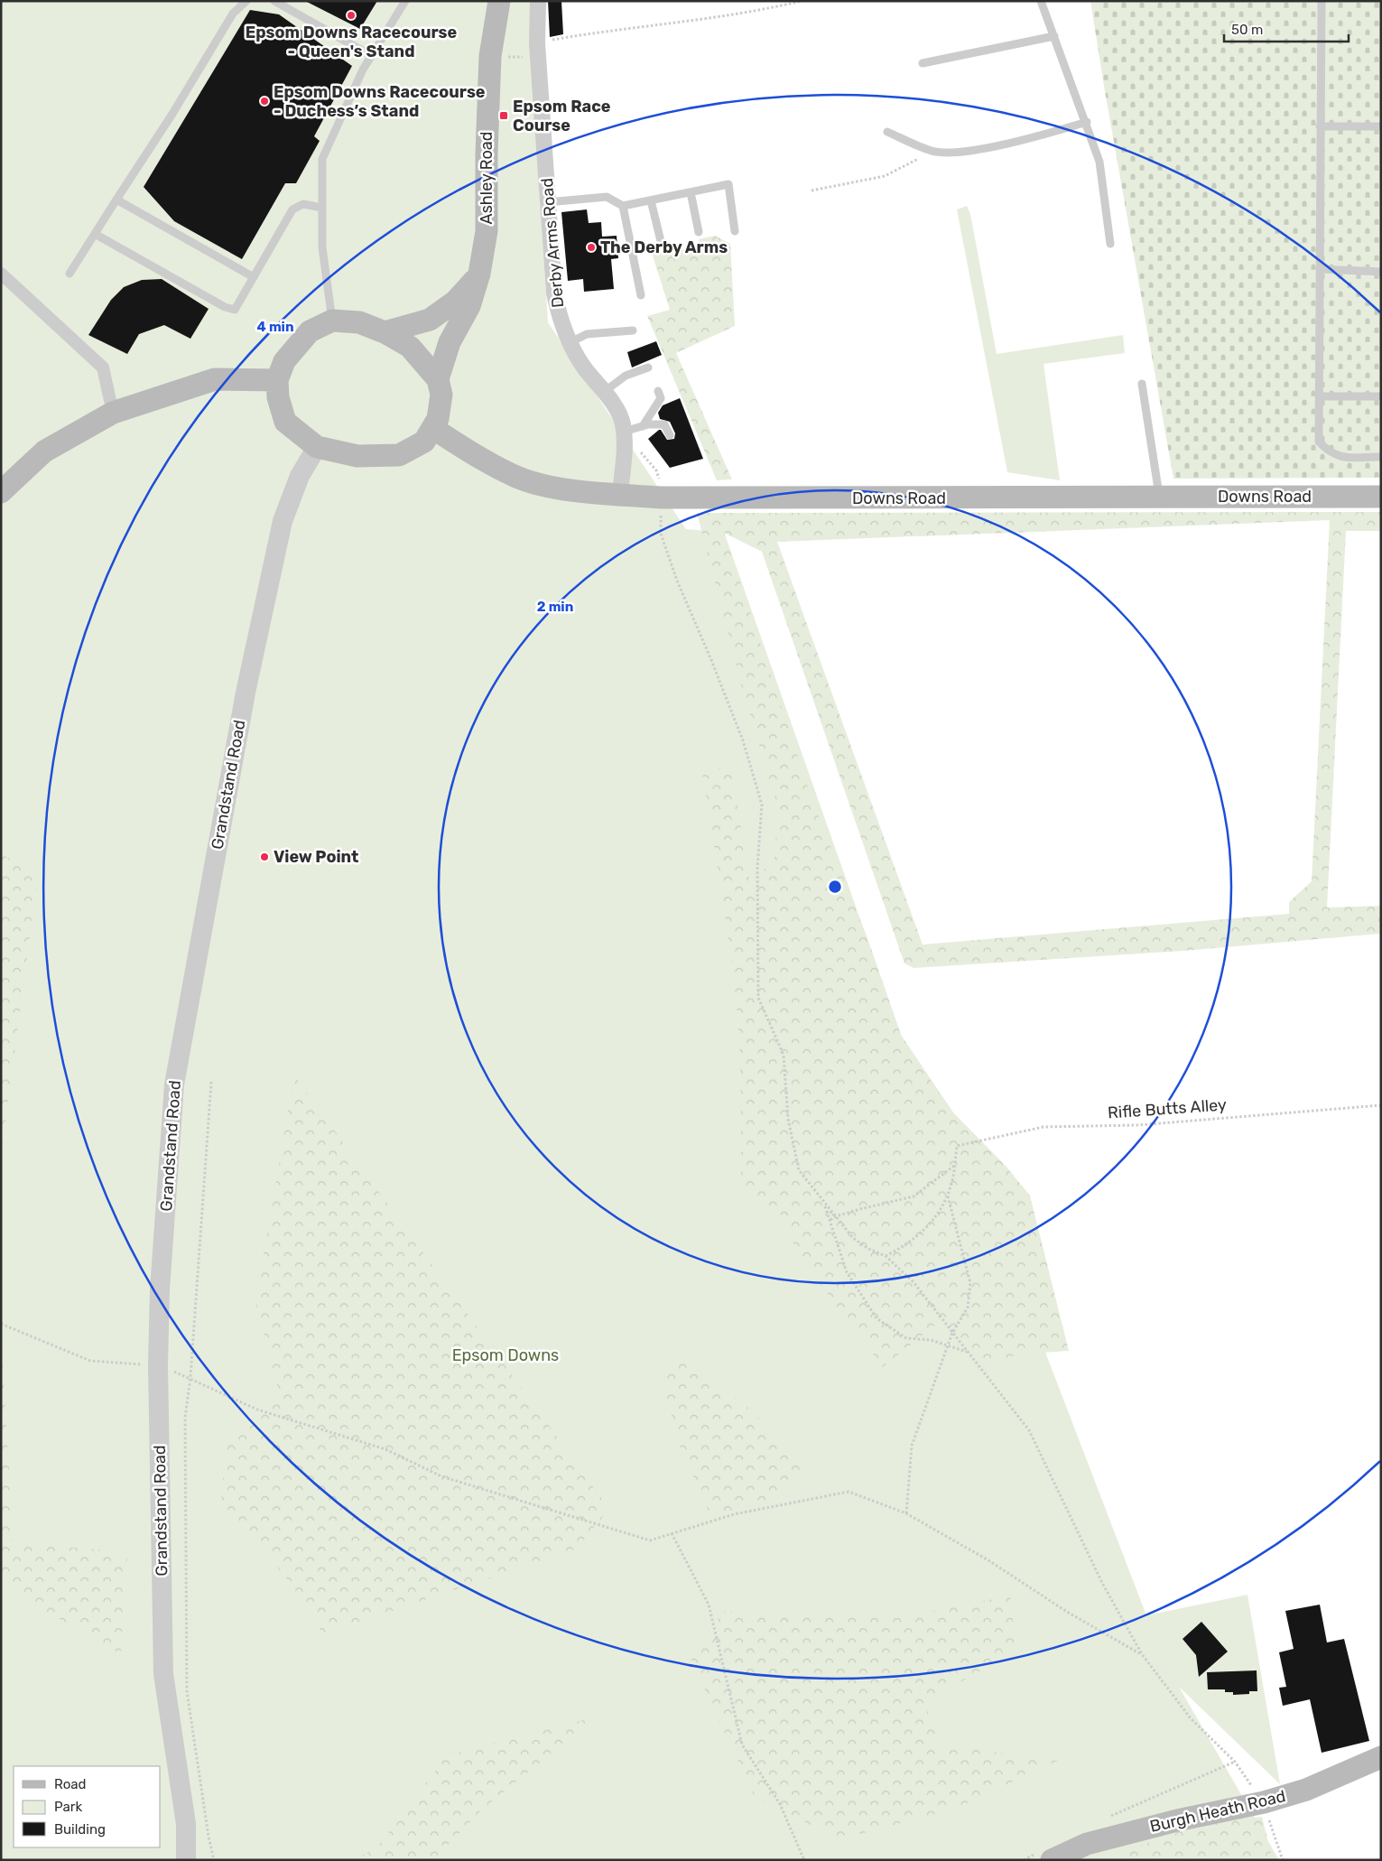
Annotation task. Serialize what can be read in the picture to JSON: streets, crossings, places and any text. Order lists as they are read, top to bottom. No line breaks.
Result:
{"streets":{"main road":["Ashley Road","Downs Road","Burgh Heath Road"],"street":["Derby Arms Road","Grandstand Road"],"path":["Rifle Butts Alley"]},"crossings":[["Ashley Road","Downs Road"],["Ashley Road","Grandstand Road"],["Derby Arms Road","Downs Road"],["Downs Road","Grandstand Road"]],"parks":["Epsom Downs"],"places":{"other":["Epsom Downs Racecourse - Queen's Stand","Epsom Downs Racecourse - Duchess’s Stand","The Derby Arms","View Point"],"transit":["Epsom Race Course"]},"legend":["Road","Park","Building"],"scale_bar":"50 m","rings":["4 min","2 min"]}
